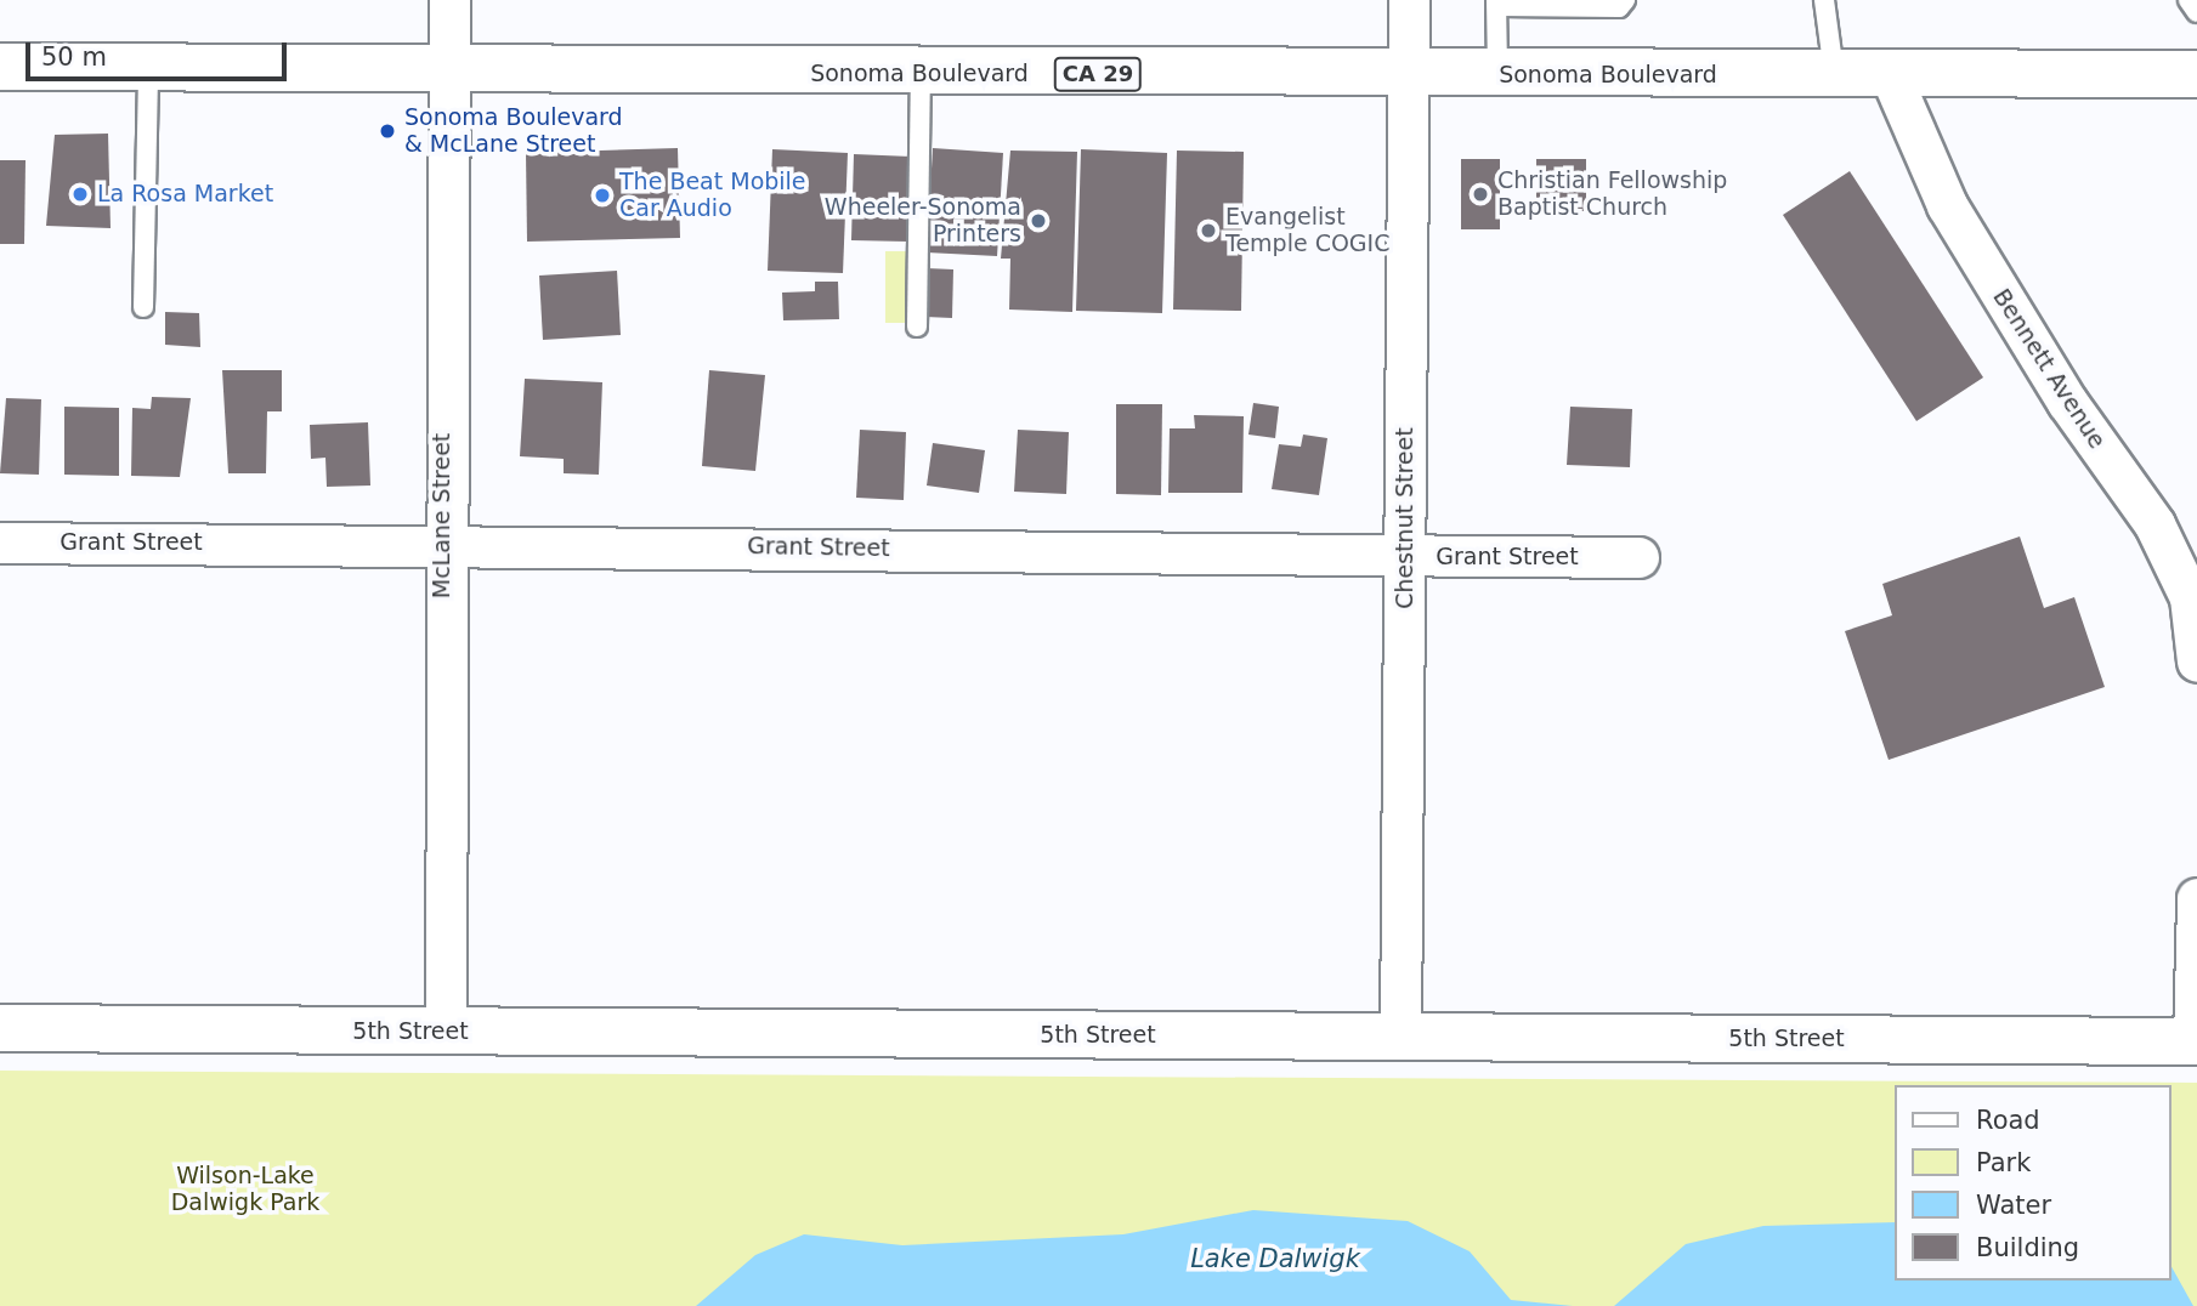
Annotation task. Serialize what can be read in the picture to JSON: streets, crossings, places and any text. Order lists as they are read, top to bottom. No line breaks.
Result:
{"streets":{"main road":["Sonoma Boulevard","CA 29","5th Street"],"street":["Bennett Avenue","McLane Street","Chestnut Street","Grant Street"]},"crossings":[["Sonoma Boulevard","Bennett Avenue"],["Sonoma Boulevard","McLane Street"],["Sonoma Boulevard","Chestnut Street"],["McLane Street","Grant Street"],["McLane Street","5th Street"],["Chestnut Street","Grant Street"],["Chestnut Street","5th Street"]],"water":["Lake Dalwigk"],"parks":["Wilson-Lake Dalwigk Park"],"places":["Sonoma Boulevard & McLane Street","La Rosa Market","Christian Fellowship Baptist Church","The Beat Mobile Car Audio","Wheeler-Sonoma Printers","Evangelist Temple COGIC"],"legend":["Road","Park","Water","Building"],"scale_bar":"50 m"}
